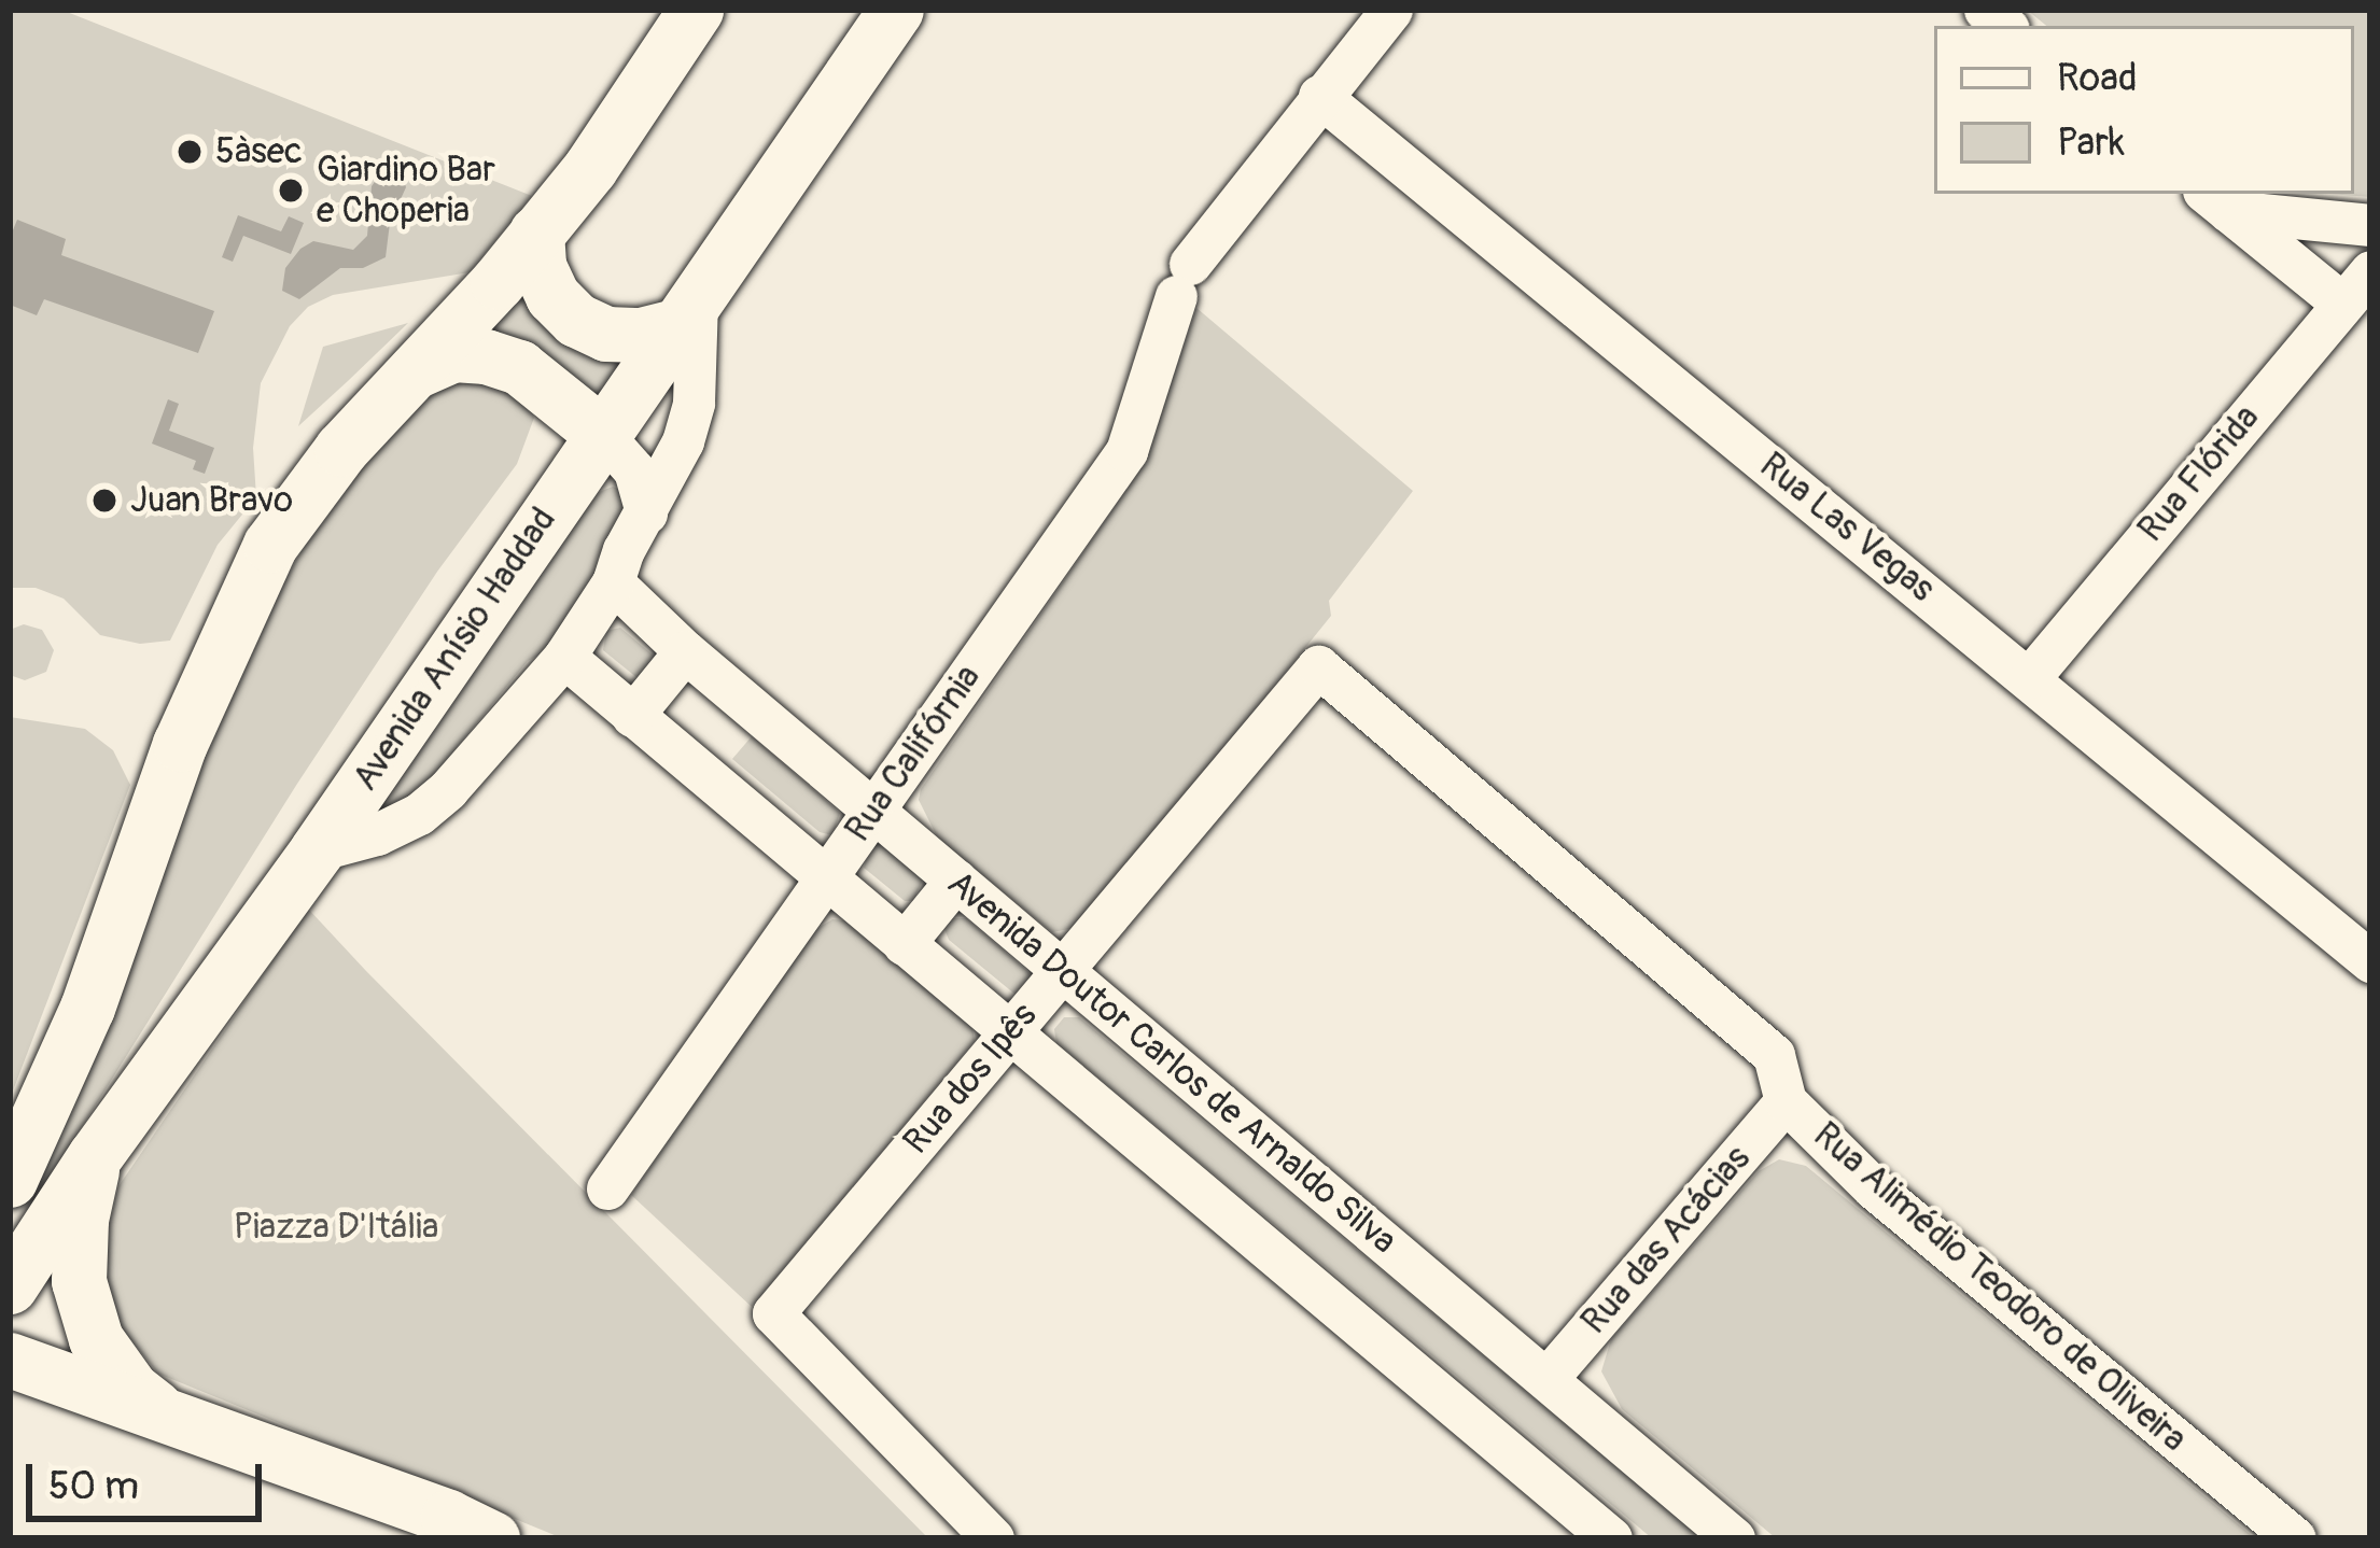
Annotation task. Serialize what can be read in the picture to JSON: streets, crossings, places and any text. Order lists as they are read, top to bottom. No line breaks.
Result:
{"streets":{"main road":["Avenida Anísio Haddad"],"street":["Rua Flórida","Rua Las Vegas","Rua Califórnia","Avenida Doutor Carlos de Arnaldo Silva","Rua dos Ipês","Rua das Acácias","Rua Alimédio Teodoro de Oliveira"]},"crossings":[["Rua Flórida","Rua Las Vegas"],["Rua Las Vegas","Rua Califórnia"],["Rua Califórnia","Avenida Doutor Carlos de Arnaldo Silva"],["Avenida Doutor Carlos de Arnaldo Silva","Rua dos Ipês"],["Avenida Doutor Carlos de Arnaldo Silva","Rua das Acácias"],["Rua dos Ipês","Rua Alimédio Teodoro de Oliveira"],["Rua das Acácias","Rua Alimédio Teodoro de Oliveira"]],"parks":["Piazza D'Itália"],"places":["5àsec","Giardino Bar e Choperia","Juan Bravo"],"legend":["Road","Park"],"scale_bar":"50 m"}
